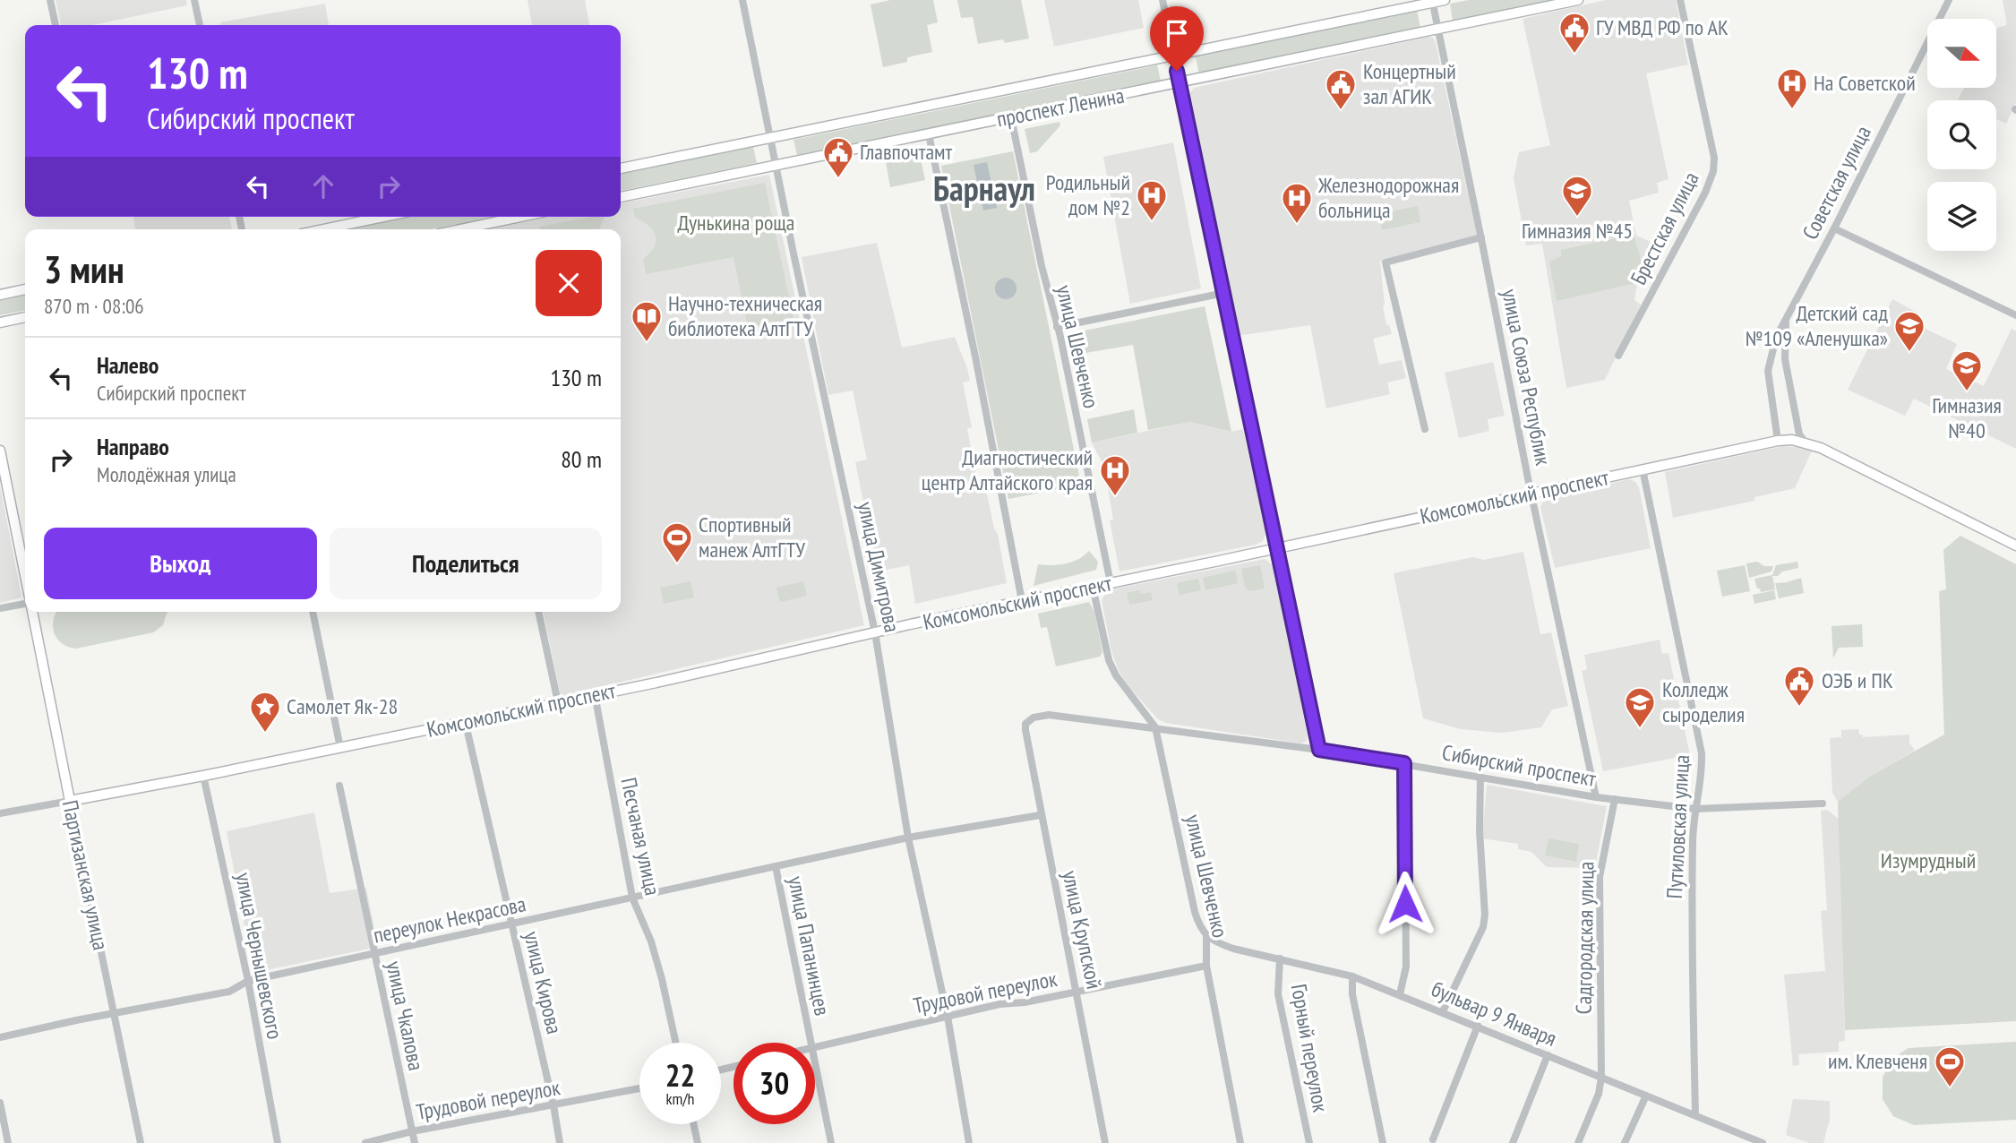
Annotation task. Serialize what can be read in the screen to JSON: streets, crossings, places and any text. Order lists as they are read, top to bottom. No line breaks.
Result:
{"streets":{"main road":["проспект Ленина","Комсомольский проспект","Партизанская улица"],"street":["Советская улица","Брестская улица","улица Шевченко","улица Союза Республик","улица Димитрова","Сибирский проспект","Путиловская улица","Песчаная улица","переулок Некрасова","улица Крупской","Садгородская улица","улица Папанинцев","улица Чернышевского","улица Кирова","Трудовой переулок","бульвар 9 Января","улица Чкалова","Горный переулок"]},"crossings":[["проспект Ленина","улица Шевченко"],["проспект Ленина","улица Союза Республик"],["проспект Ленина","улица Димитрова"],["Советская улица","Комсомольский проспект"],["улица Шевченко","Комсомольский проспект"],["улица Шевченко","Сибирский проспект"],["улица Шевченко","Трудовой переулок"],["улица Шевченко","бульвар 9 Января"],["улица Союза Республик","Комсомольский проспект"],["улица Союза Республик","Сибирский проспект"],["Комсомольский проспект","улица Димитрова"],["Комсомольский проспект","Путиловская улица"],["Комсомольский проспект","Песчаная улица"],["Комсомольский проспект","Партизанская улица"],["Комсомольский проспект","улица Чернышевского"],["Комсомольский проспект","улица Кирова"],["улица Димитрова","переулок Некрасова"],["улица Димитрова","Трудовой переулок"],["Сибирский проспект","Путиловская улица"],["Сибирский проспект","улица Крупской"],["Сибирский проспект","Садгородская улица"],["Путиловская улица","бульвар 9 Января"],["Песчаная улица","переулок Некрасова"],["Партизанская улица","переулок Некрасова"],["переулок Некрасова","улица Крупской"],["переулок Некрасова","улица Папанинцев"],["переулок Некрасова","улица Чернышевского"],["переулок Некрасова","улица Кирова"],["переулок Некрасова","улица Чкалова"],["улица Крупской","Трудовой переулок"],["Садгородская улица","бульвар 9 Января"],["улица Кирова","Трудовой переулок"],["Трудовой переулок","улица Чкалова"],["бульвар 9 Января","Горный переулок"]],"districts":["Барнаул"],"parks":["Дунькина роща","Изумрудный"],"places":{"public building":["ГУ МВД РФ по АК","Концертный зал АГИК","Главпочтамт","ОЭБ и ПК"],"hospital":["На Советской","Родильный дом №2","Железнодорожная больница","Диагностический центр Алтайского края"],"school or university":["Гимназия №45","Детский сад №109 «Аленушка»","Гимназия №40","Колледж сыроделия"],"library":["Научно-техническая библиотека АлтГТУ"],"sports":["Спортивный манеж АлтГТУ","им. Клевченя"],"place":["Самолет Як-28"]},"north":"right","page":{"turn":["130 m","Сибирский проспект"],"heading":["3 мин","870 m · 08:06"],"list":[{"name":"Налево","note":"Сибирский проспект","value":"130 m"},{"name":"Направо","note":"Молодёжная улица","value":"80 m"}],"buttons":["Выход","Поделиться"],"speed":"22 km/h","limit":"30"}}
